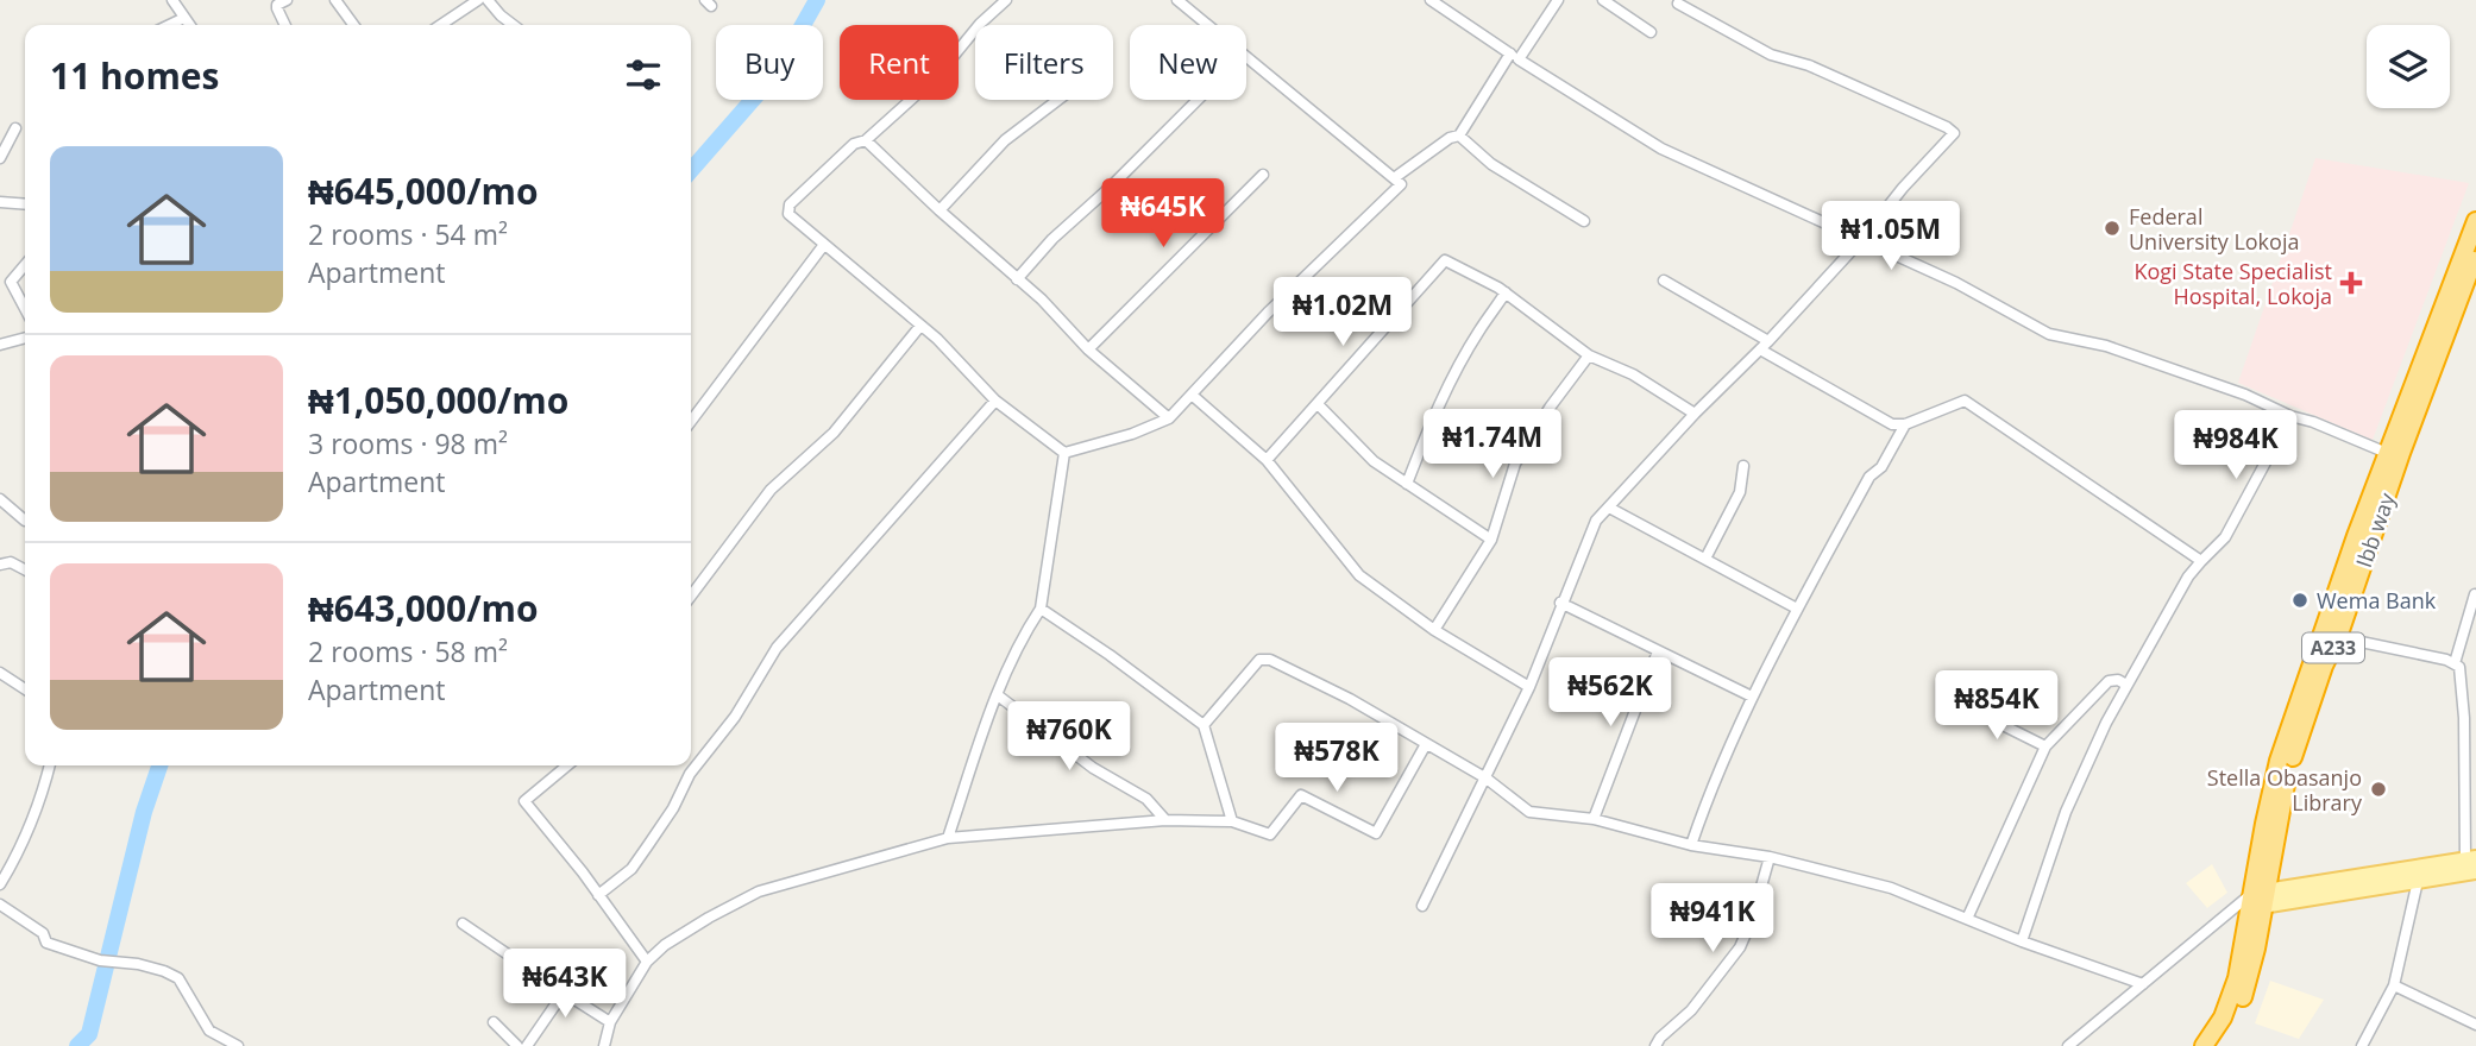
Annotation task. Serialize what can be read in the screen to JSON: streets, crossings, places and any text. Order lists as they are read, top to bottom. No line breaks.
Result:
{"streets":{"highway":["Ibb way","A233"]},"crossings":[["Ibb way","A233"]],"places":{"other":["Federal University Lokoja","Wema Bank","Stella Obasanjo Library"],"health":["Kogi State Specialist Hospital, Lokoja"]},"page":{"chip":["Buy","Rent","Filters","New"],"heading":"11 homes","list":[{"name":"₦645,000/mo","note":"2 rooms · 54 m² · Apartment"},{"name":"₦1,050,000/mo","note":"3 rooms · 98 m² · Apartment"},{"name":"₦643,000/mo","note":"2 rooms · 58 m² · Apartment"}],"price":["₦645K","₦1.05M","₦1.02M","₦1.74M","₦984K","₦562K","₦854K","₦760K","₦578K","₦941K","₦643K"]}}
